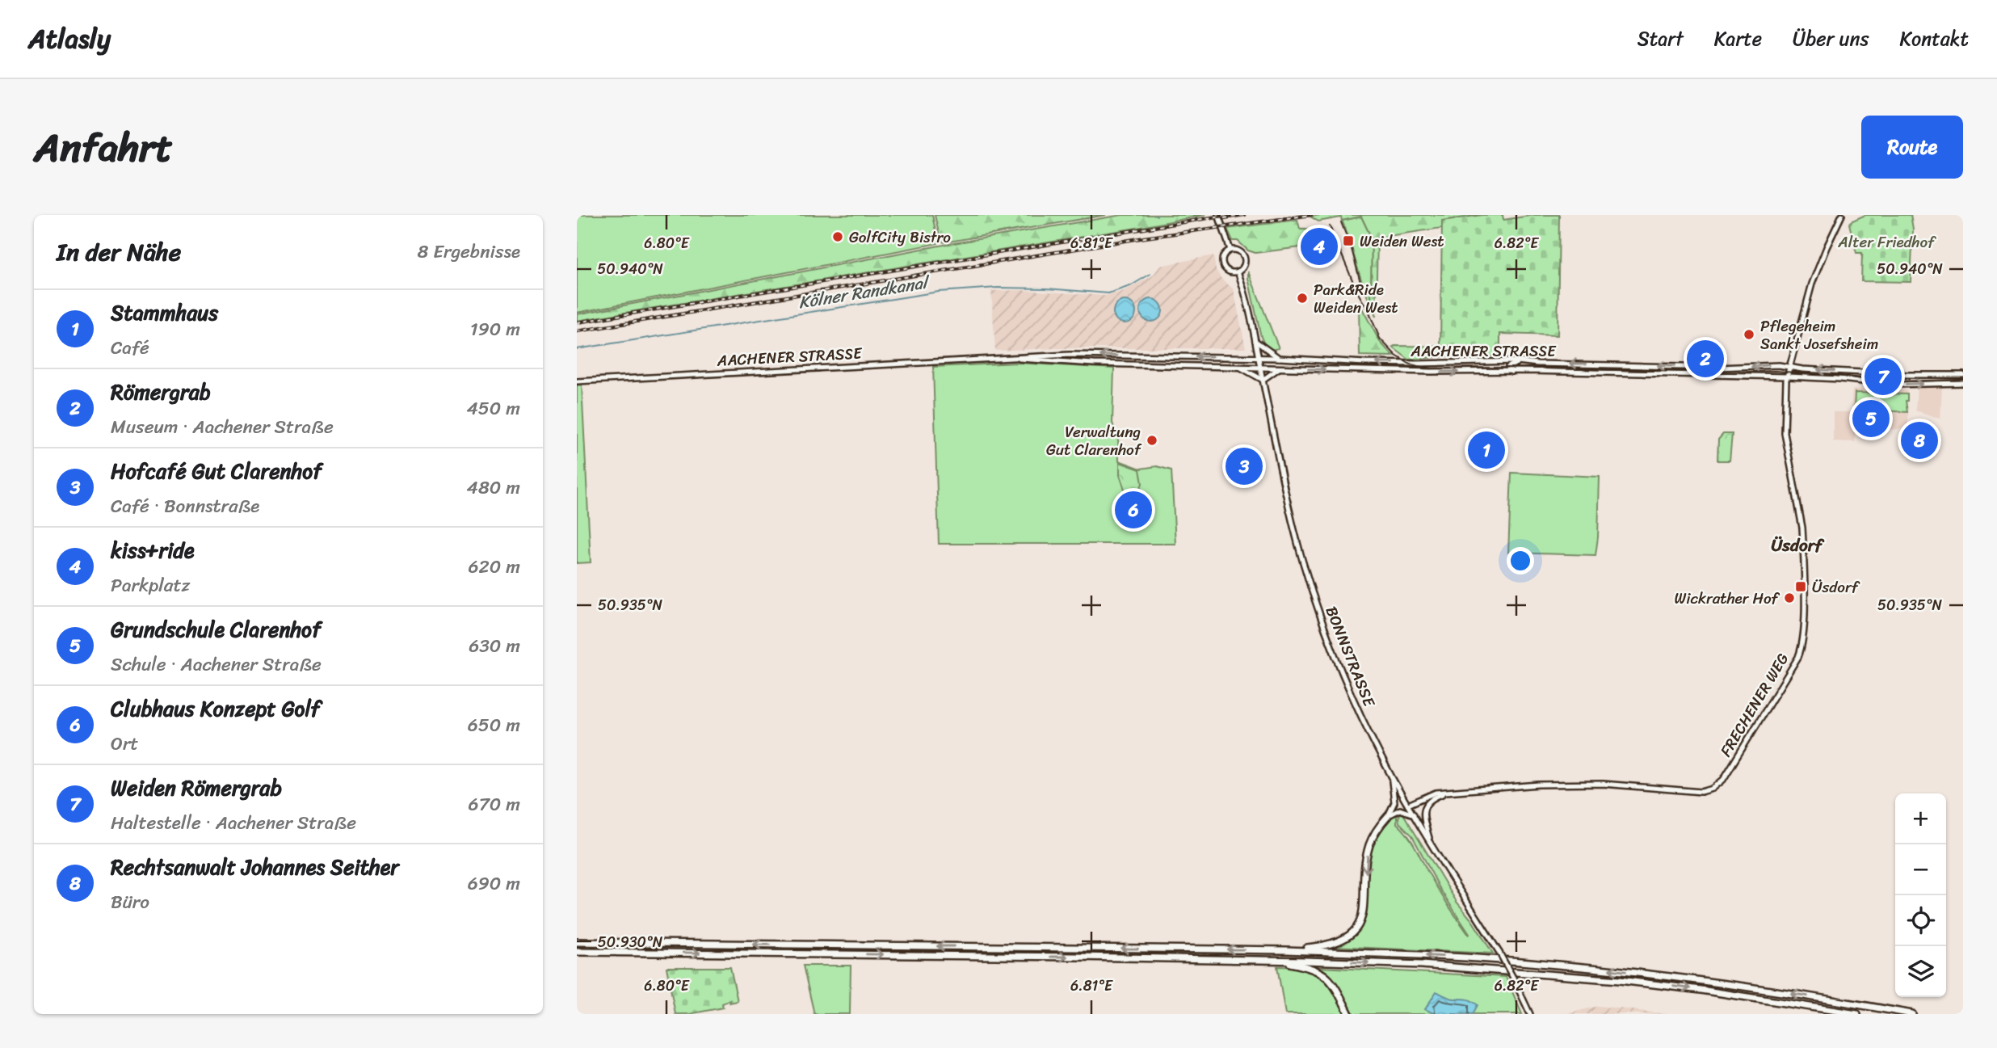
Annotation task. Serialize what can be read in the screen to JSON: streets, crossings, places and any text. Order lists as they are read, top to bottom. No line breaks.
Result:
{"streets":{"main road":["AACHENER STRASSE","BONNSTRASSE","FRECHENER WEG"]},"crossings":[["AACHENER STRASSE","BONNSTRASSE"],["AACHENER STRASSE","FRECHENER WEG"],["BONNSTRASSE","FRECHENER WEG"]],"districts":["Üsdorf"],"water":["Kölner Randkanal"],"parks":["Alter Friedhof"],"places":{"other":["GolfCity Bistro","Park&Ride Weiden West","Pflegeheim Sankt Josefsheim","Verwaltung Gut Clarenhof","Wickrather Hof"],"transit":["Weiden West","Üsdorf"]},"page":{"header":"Atlasly","nav":["Start","Karte","Über uns","Kontakt"],"title":"Anfahrt","buttons":"Route","heading":["In der Nähe","8 Ergebnisse"],"pins":["4","2","7","5","8","1","3","6"],"list":[{"mark":"1","name":"Stammhaus","note":"Café","value":"190 m"},{"mark":"2","name":"Römergrab","note":"Museum · Aachener Straße","value":"450 m"},{"mark":"3","name":"Hofcafé Gut Clarenhof","note":"Café · Bonnstraße","value":"480 m"},{"mark":"4","name":"kiss+ride","note":"Parkplatz","value":"620 m"},{"mark":"5","name":"Grundschule Clarenhof","note":"Schule · Aachener Straße","value":"630 m"},{"mark":"6","name":"Clubhaus Konzept Golf","note":"Ort","value":"650 m"},{"mark":"7","name":"Weiden Römergrab","note":"Haltestelle · Aachener Straße","value":"670 m"},{"mark":"8","name":"Rechtsanwalt Johannes Seither","note":"Büro","value":"690 m"}],"map_buttons":["+","−"]},"coordinates":["6.80°E","6.81°E","6.82°E","50.940°N","50.935°N","50.930°N"]}
